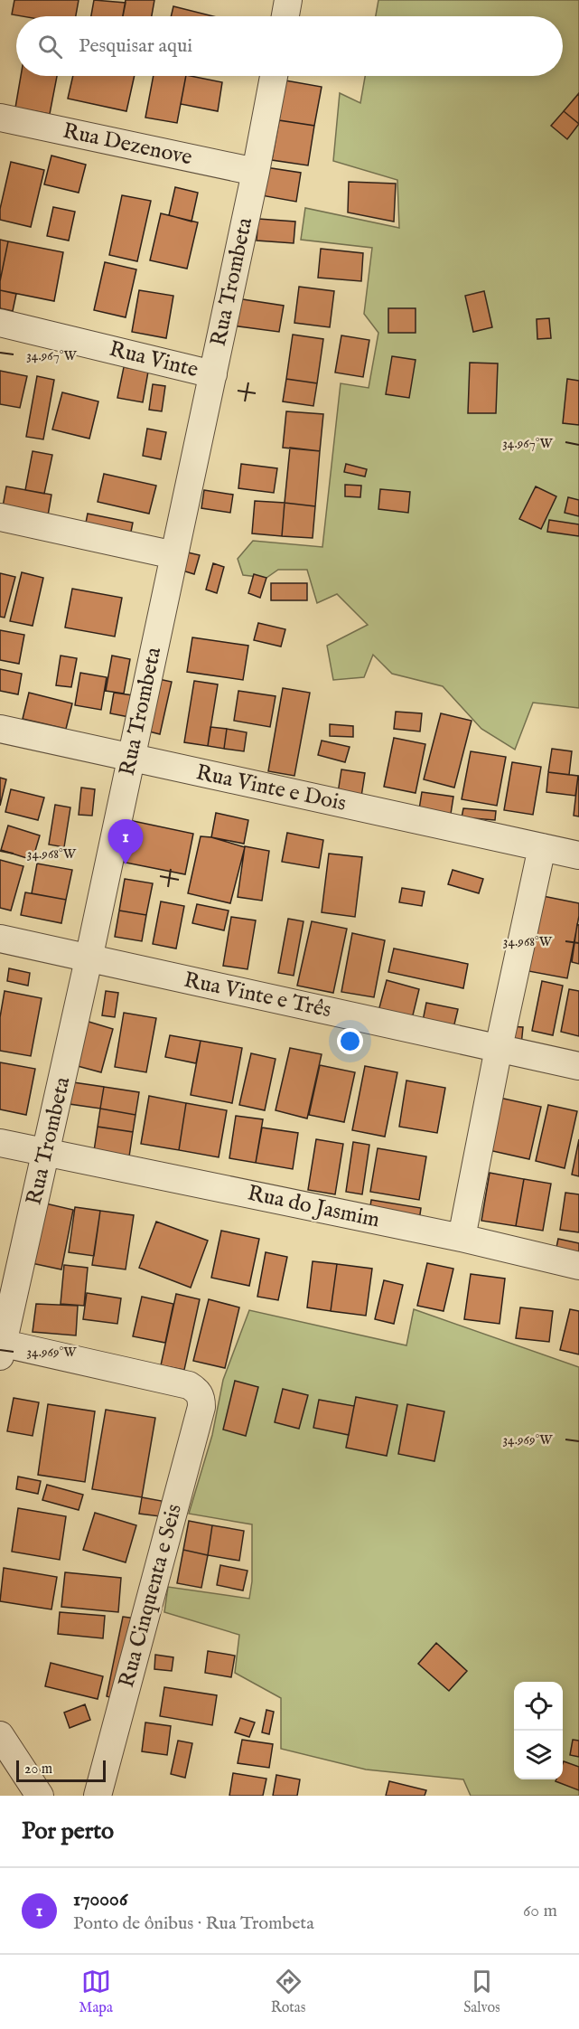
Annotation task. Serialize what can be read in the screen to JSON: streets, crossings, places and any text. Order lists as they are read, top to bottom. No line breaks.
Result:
{"streets":{"street":["Rua Dezenove","Rua Trombeta","Rua Vinte","Rua Vinte e Dois","Rua Vinte e Três","Rua do Jasmim","Rua Cinquenta e Seis"]},"crossings":[["Rua Dezenove","Rua Trombeta"],["Rua Trombeta","Rua Vinte"],["Rua Trombeta","Rua Vinte e Dois"],["Rua Trombeta","Rua Vinte e Três"],["Rua Trombeta","Rua do Jasmim"],["Rua Trombeta","Rua Cinquenta e Seis"]],"scale_bar":"20 m","page":{"search":"Pesquisar aqui","pins":"1","scale":"20 m","heading":"Por perto","list":[{"mark":"1","name":"170006","note":"Ponto de ônibus · Rua Trombeta","value":"60 m"}],"nav":["Mapa","Rotas","Salvos"]},"coordinates":["34.967°W","34.968°W","34.969°W"]}
